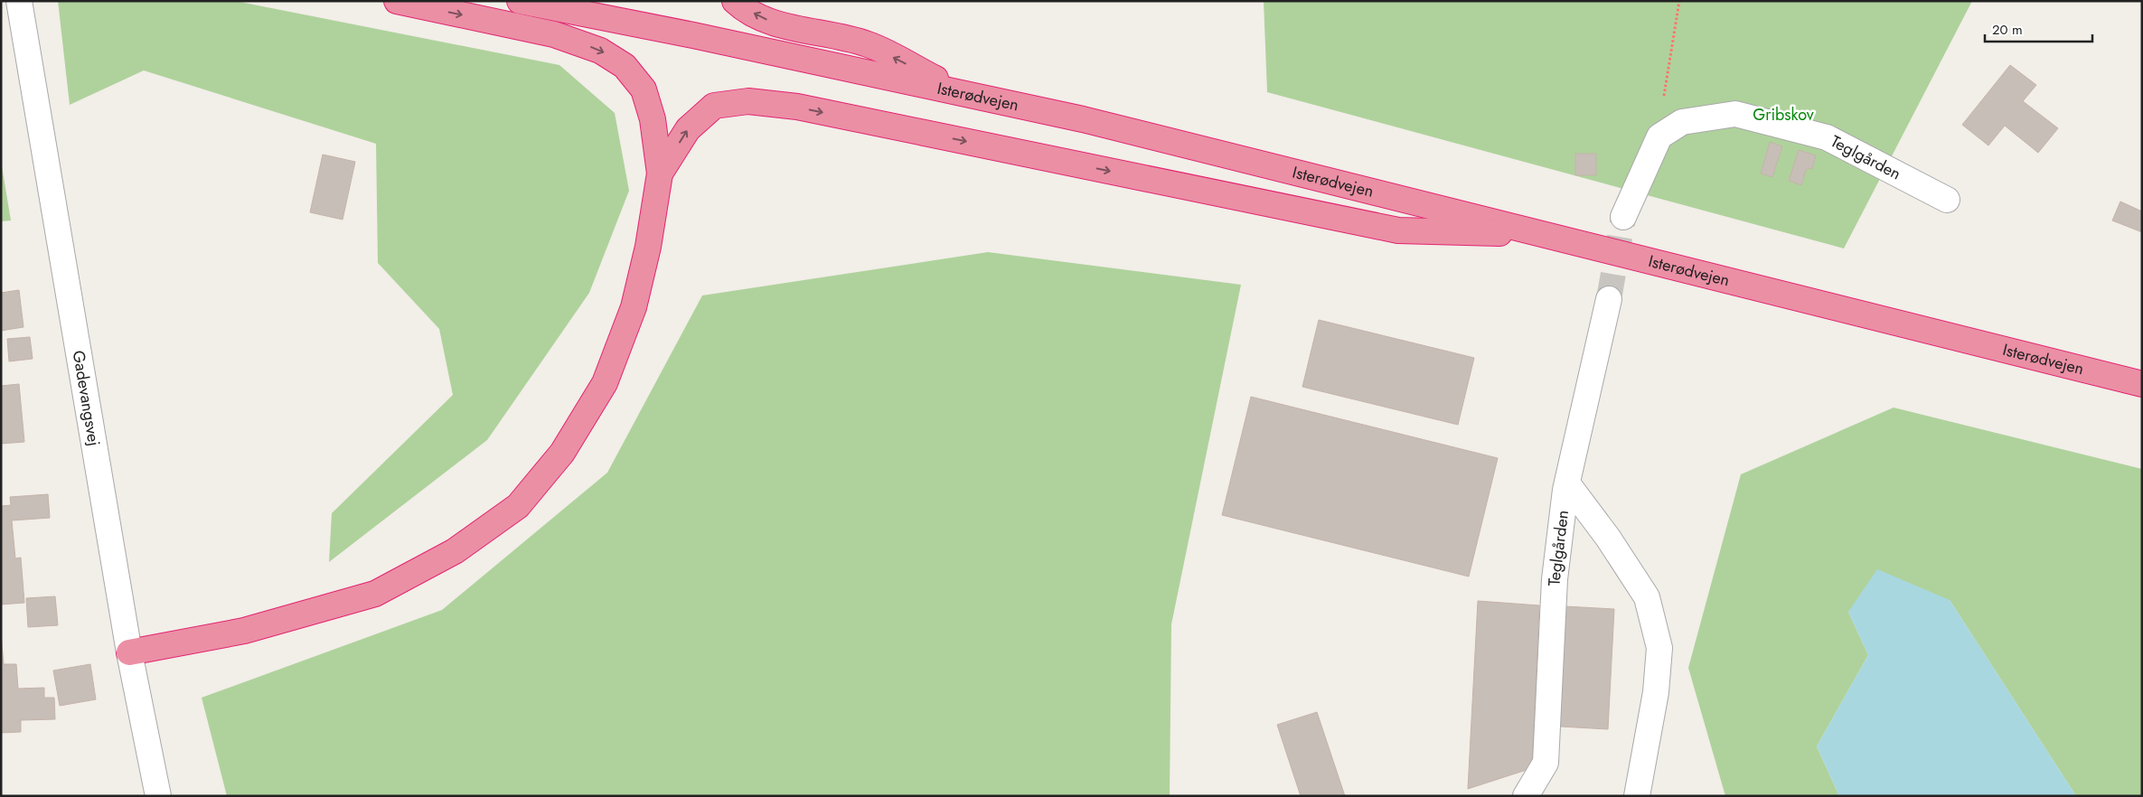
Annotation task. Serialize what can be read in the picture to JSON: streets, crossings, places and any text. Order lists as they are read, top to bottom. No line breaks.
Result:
{"streets":{"highway":["Isterødvejen"],"street":["Teglgården","Gadevangsvej"]},"parks":["Gribskov"],"scale_bar":"20 m"}
